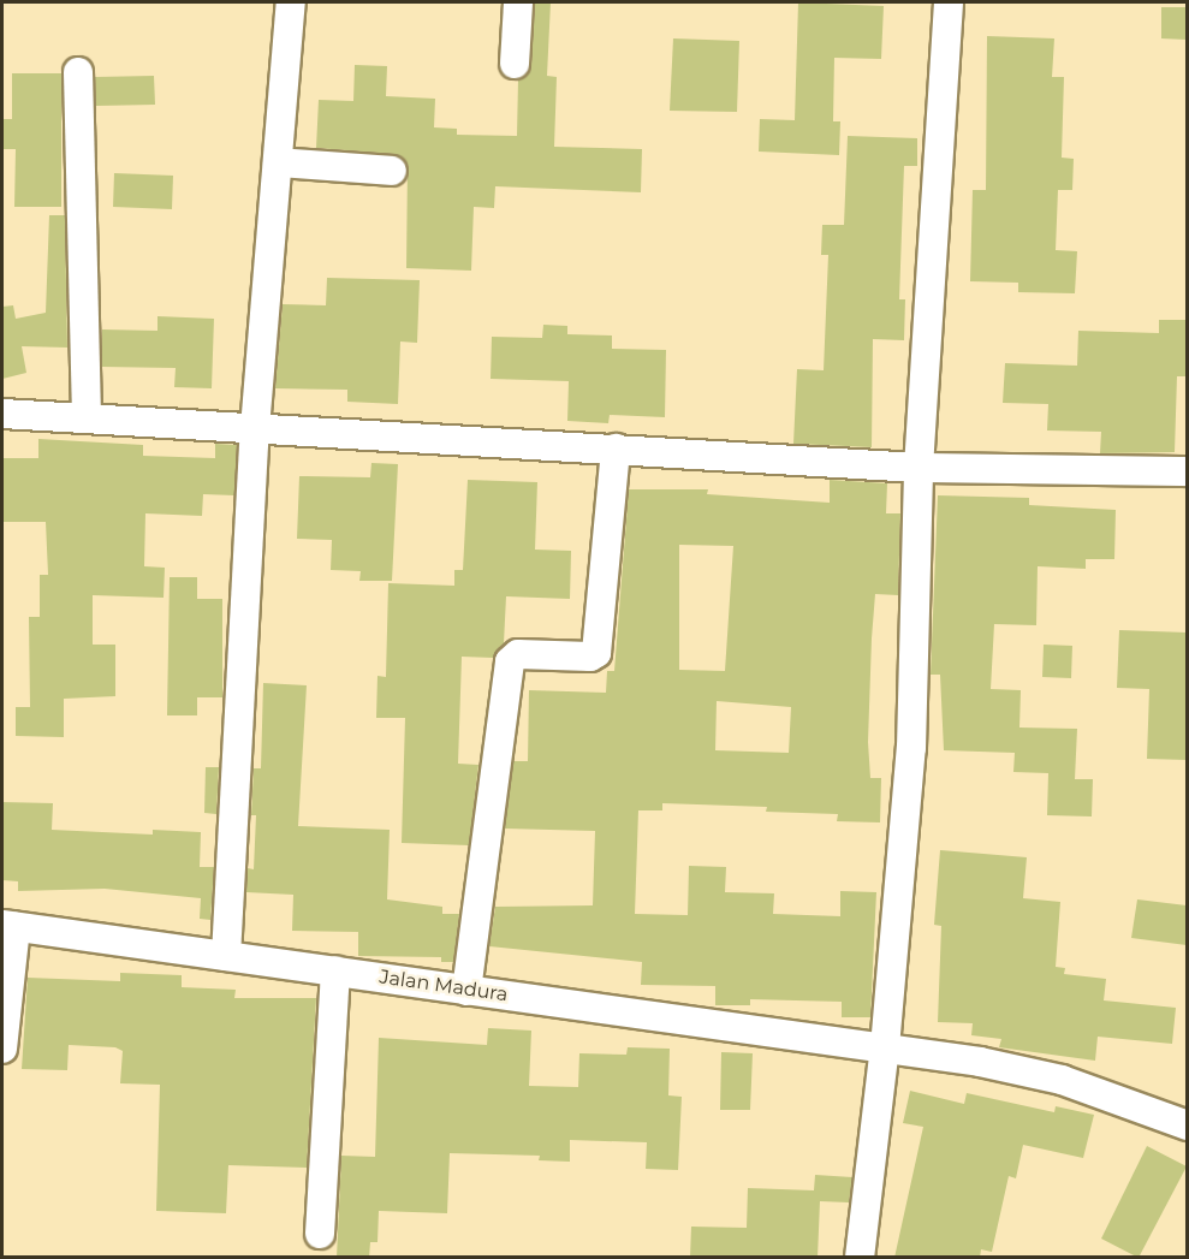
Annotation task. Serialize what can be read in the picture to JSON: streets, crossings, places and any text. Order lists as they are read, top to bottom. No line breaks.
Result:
{"streets":{"street":["Jalan Madura"]}}
